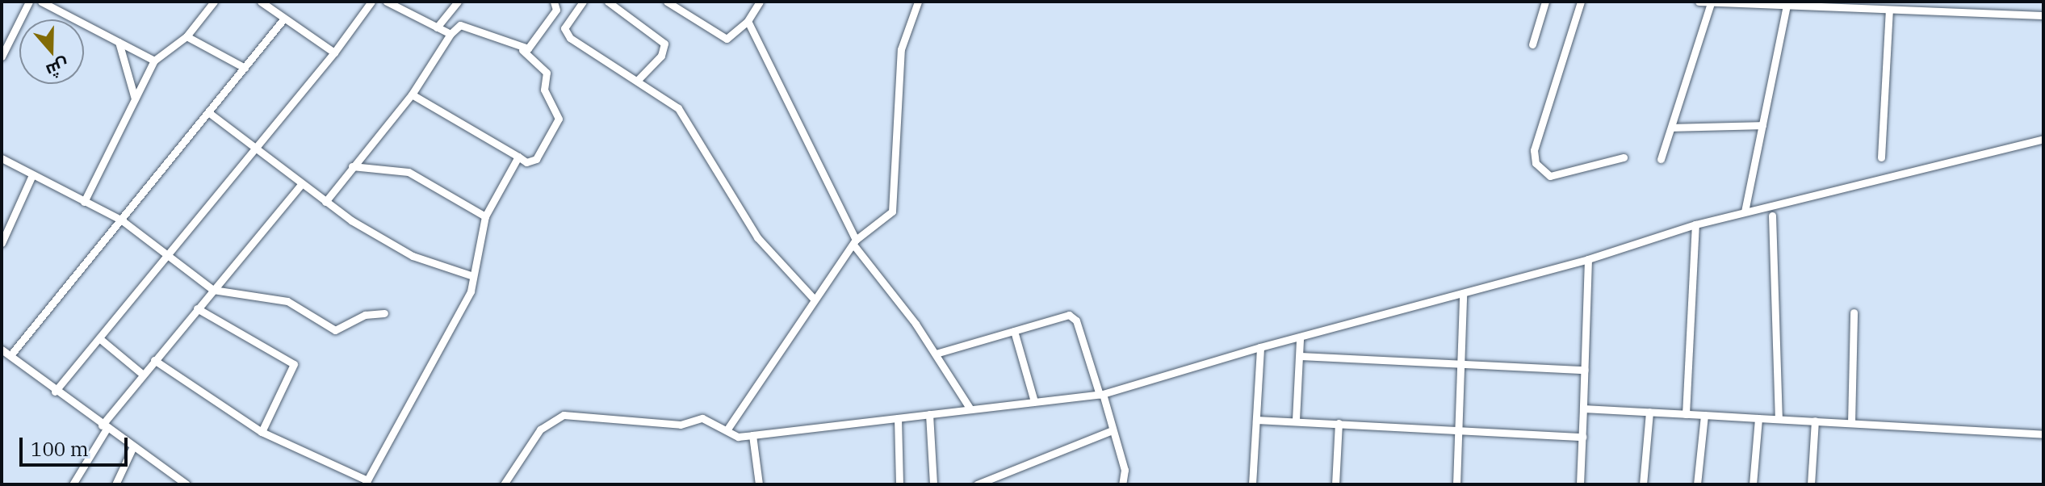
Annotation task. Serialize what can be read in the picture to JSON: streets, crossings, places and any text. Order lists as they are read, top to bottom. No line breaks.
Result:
{"scale_bar":"100 m","north":"bottom"}
